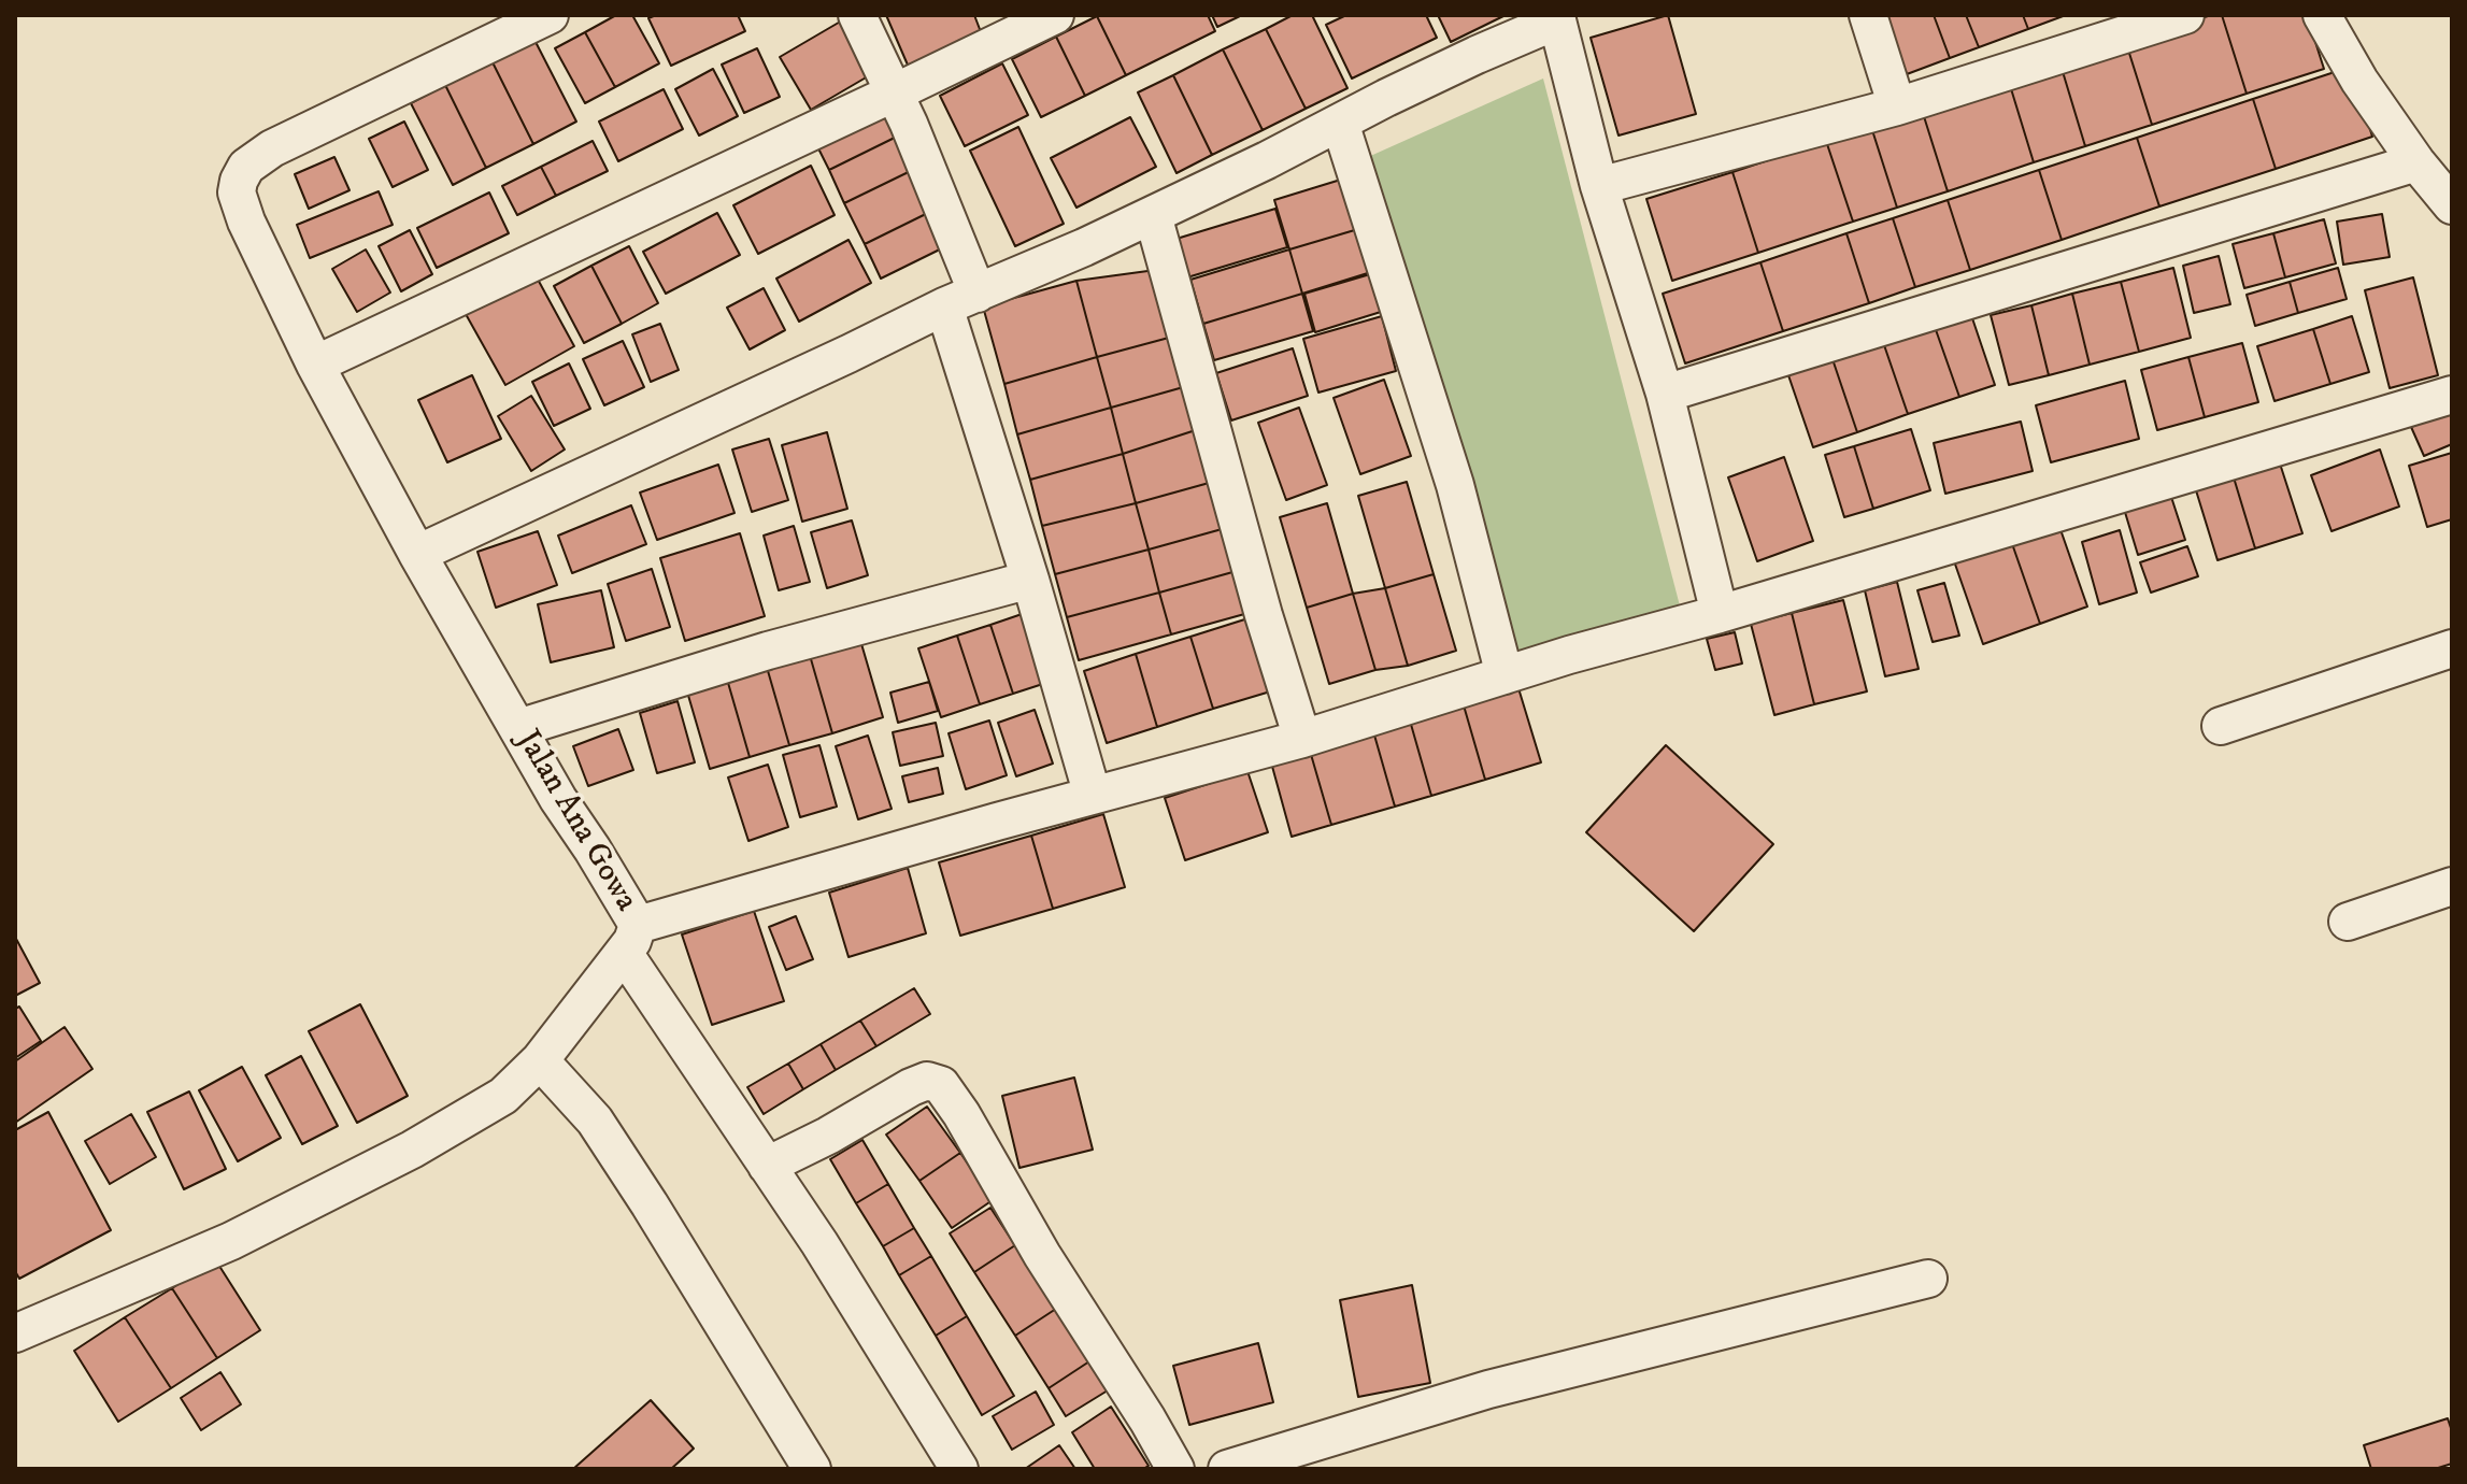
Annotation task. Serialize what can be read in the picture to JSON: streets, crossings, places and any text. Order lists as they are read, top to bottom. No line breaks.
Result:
{"streets":{"street":["Jalan Ana Gowa"]}}
